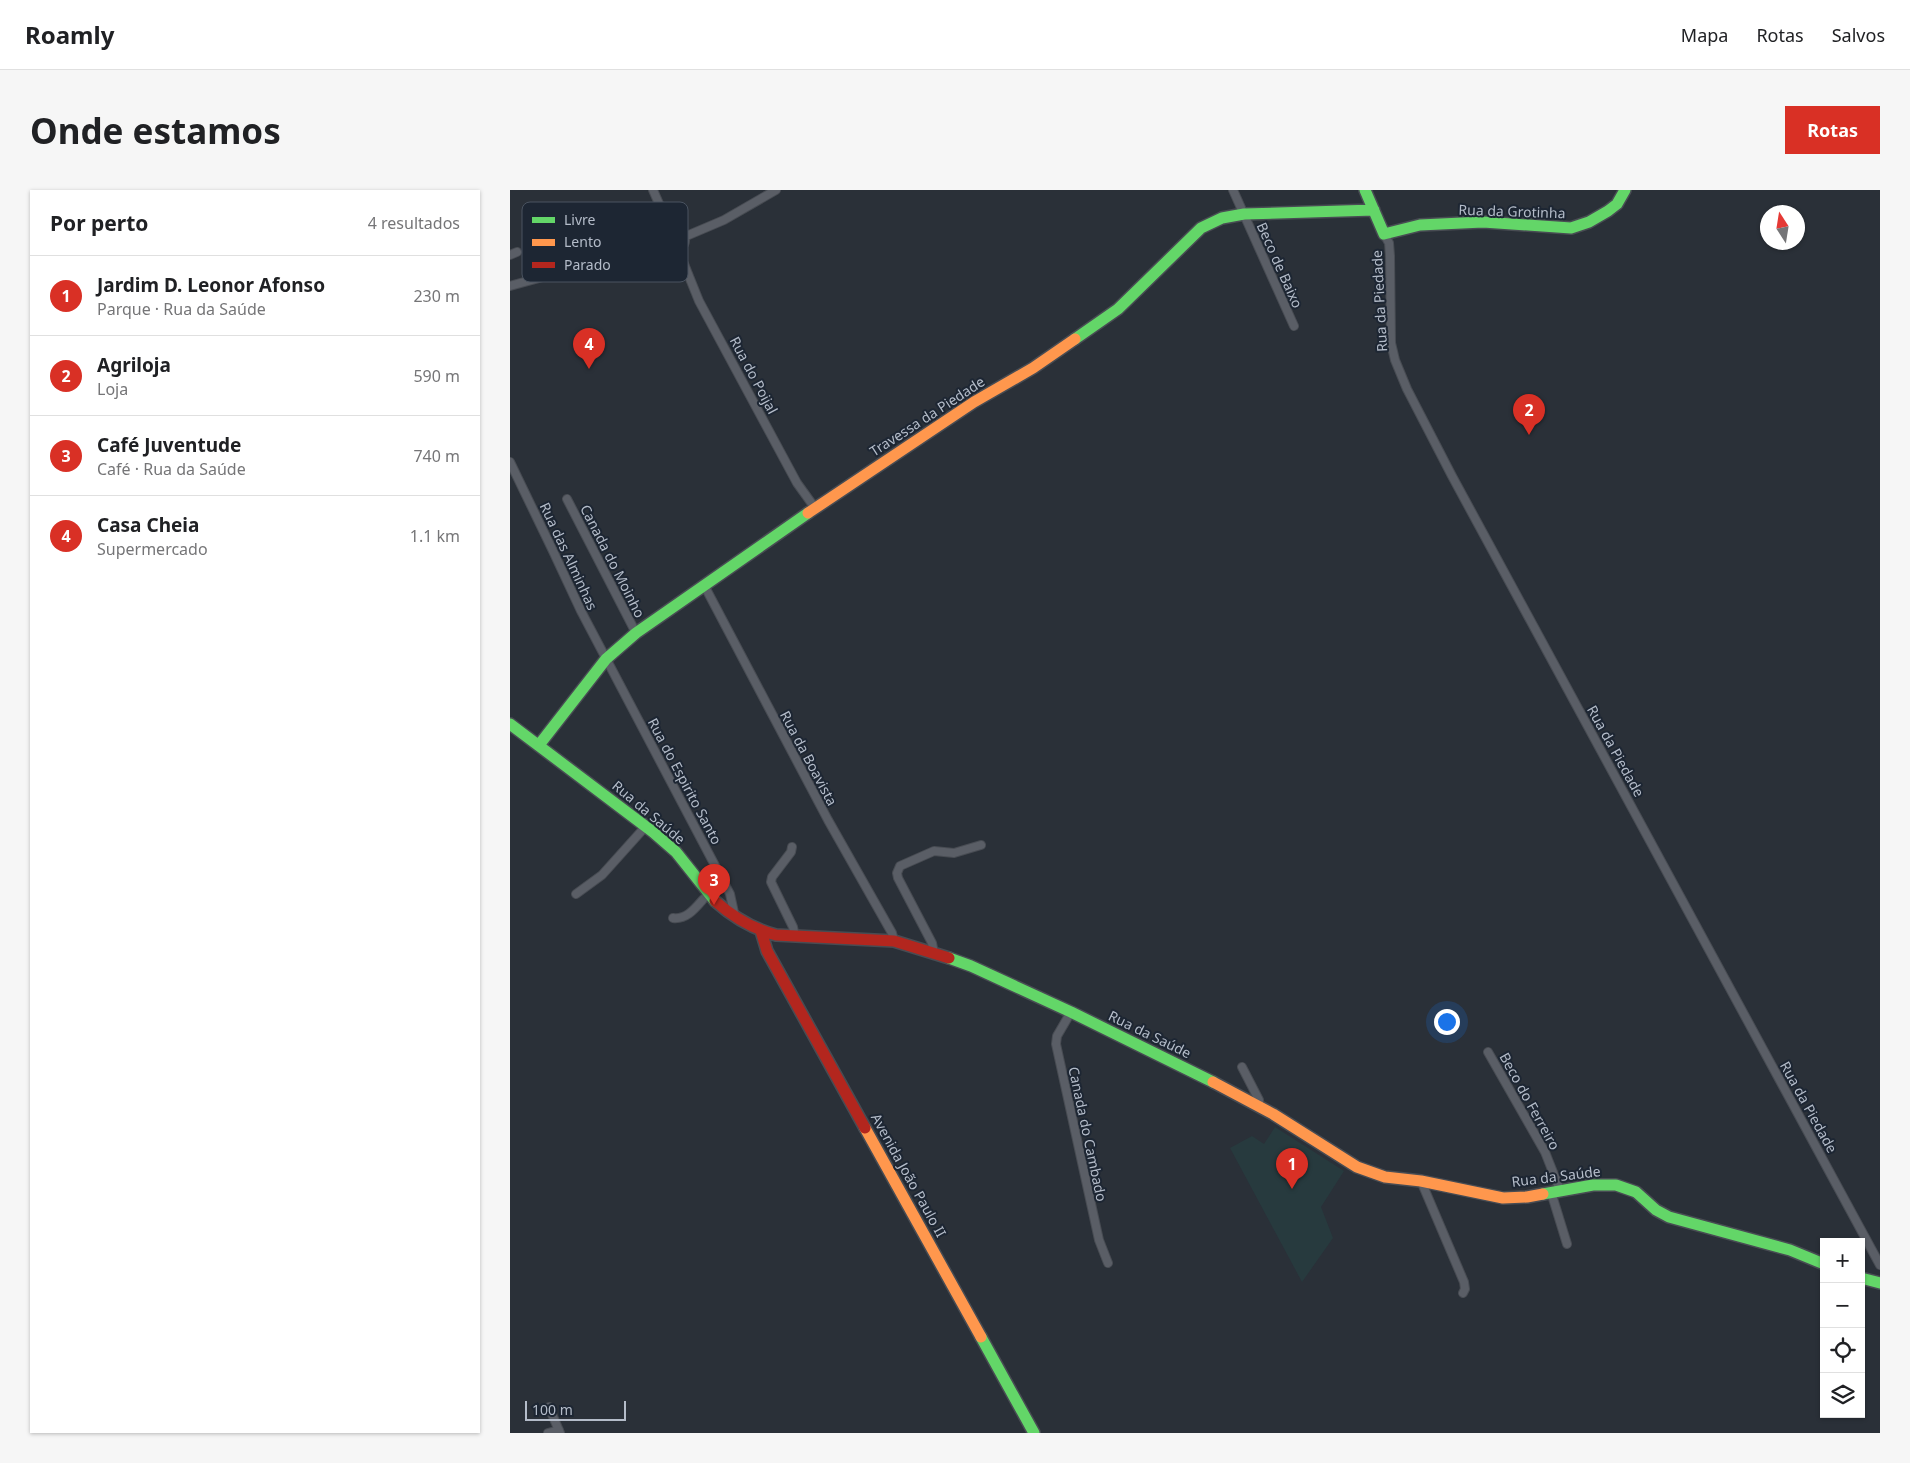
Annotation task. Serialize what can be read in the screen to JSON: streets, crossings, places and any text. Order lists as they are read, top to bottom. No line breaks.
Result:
{"streets":{"street":["Rua da Grotinha","Beco de Baixo","Rua da Piedade","Rua do Poijal","Travessa da Piedade","Rua das Alminhas","Canada do Moinho","Rua da Boavista","Rua do Espirito Santo","Rua da Saúde","Beco do Ferreiro","Canada do Cambado","Avenida João Paulo II"]},"crossings":[["Rua da Grotinha","Rua da Piedade"],["Beco de Baixo","Travessa da Piedade"],["Rua do Poijal","Travessa da Piedade"],["Travessa da Piedade","Rua das Alminhas"],["Travessa da Piedade","Canada do Moinho"],["Travessa da Piedade","Rua da Boavista"],["Travessa da Piedade","Rua do Espirito Santo"],["Travessa da Piedade","Rua da Saúde"],["Rua das Alminhas","Rua do Espirito Santo"],["Rua da Boavista","Rua da Saúde"],["Rua do Espirito Santo","Rua da Saúde"],["Rua da Saúde","Beco do Ferreiro"],["Rua da Saúde","Canada do Cambado"],["Rua da Saúde","Avenida João Paulo II"]],"legend":["Livre","Lento","Parado"],"scale_bar":"100 m","north":"top","page":{"header":"Roamly","nav":["Mapa","Rotas","Salvos"],"buttons":"Rotas","title":"Onde estamos","heading":["Por perto","4 resultados"],"list":[{"mark":"1","name":"Jardim D. Leonor Afonso","note":"Parque · Rua da Saúde","value":"230 m"},{"mark":"2","name":"Agriloja","note":"Loja","value":"590 m"},{"mark":"3","name":"Café Juventude","note":"Café · Rua da Saúde","value":"740 m"},{"mark":"4","name":"Casa Cheia","note":"Supermercado","value":"1.1 km"}],"pins":["4","2","3","1"],"map_buttons":["+","−"],"scale":"100 m"}}
